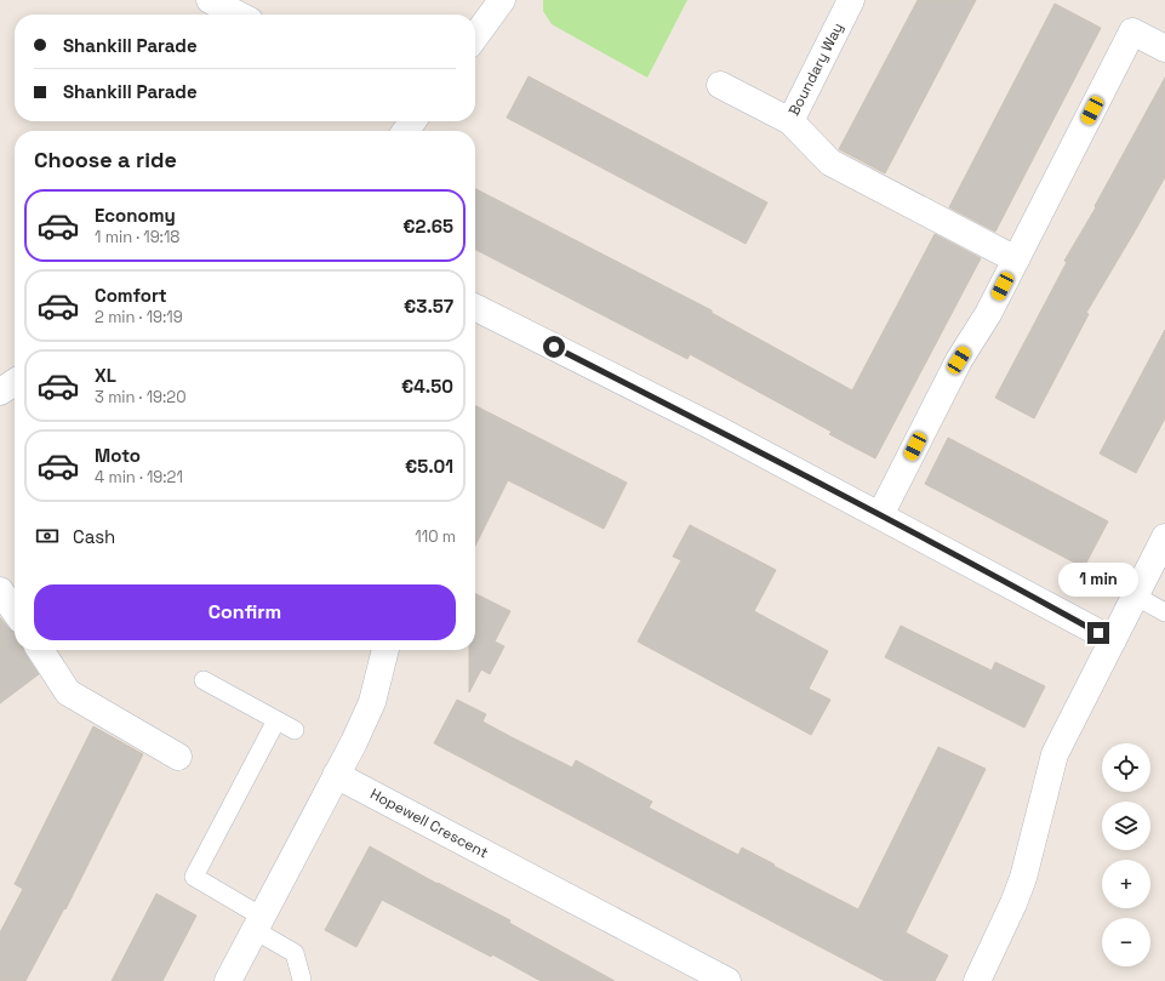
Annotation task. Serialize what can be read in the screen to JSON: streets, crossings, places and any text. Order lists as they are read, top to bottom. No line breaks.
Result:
{"streets":{"street":["Boundary Way","Hopewell Crescent"]},"page":{"banner":["Shankill Parade","Shankill Parade"],"heading":"Choose a ride","list":[{"name":"Economy","note":"1 min · 19:18","value":"€2.65"},{"name":"Comfort","note":"2 min · 19:19","value":"€3.57"},{"name":"XL","note":"3 min · 19:20","value":"€4.50"},{"name":"Moto","note":"4 min · 19:21","value":"€5.01"}],"pay":["Cash","110 m"],"bubble":"1 min","buttons":"Confirm","map_buttons":["+","−"]}}
